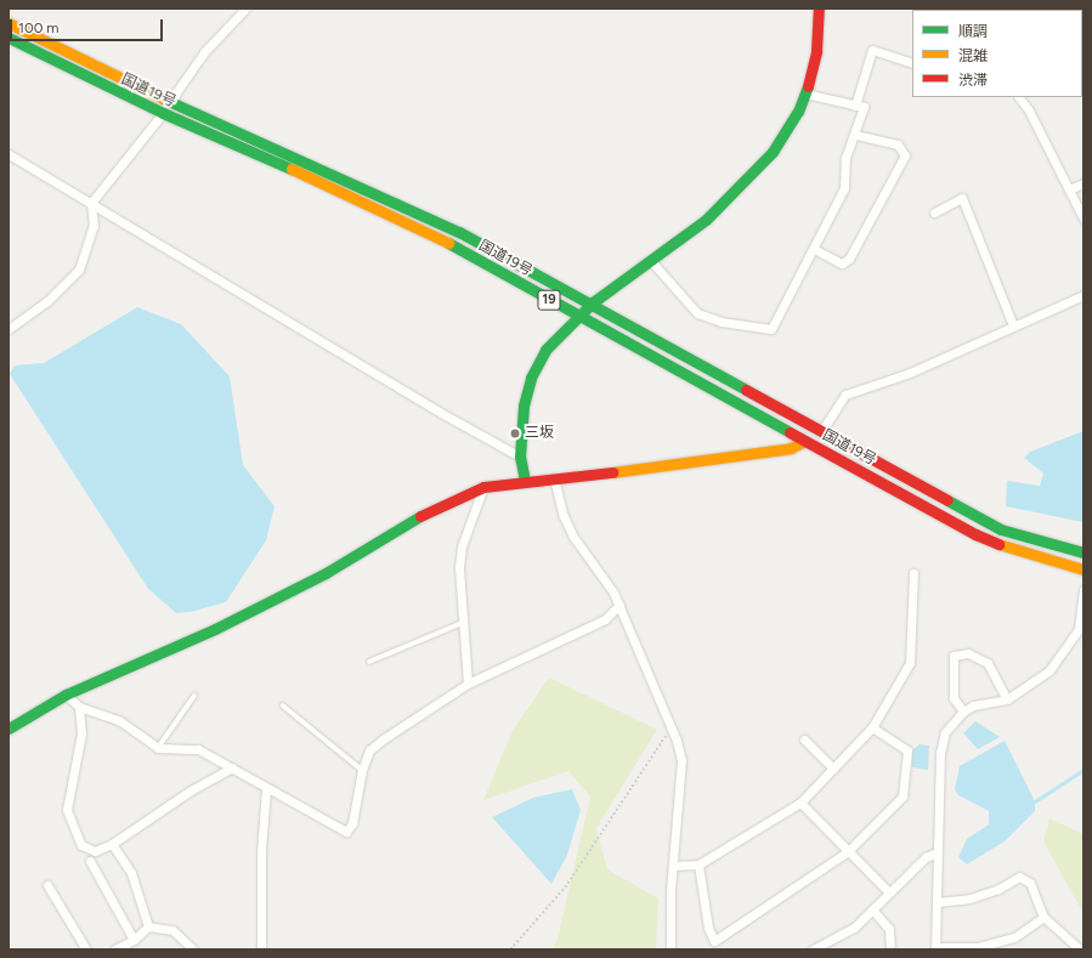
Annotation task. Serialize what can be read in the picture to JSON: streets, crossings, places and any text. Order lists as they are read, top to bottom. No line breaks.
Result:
{"streets":{"main road":["国道19号","19"]},"places":["三坂"],"legend":["順調","混雑","渋滞"],"scale_bar":"100 m"}
